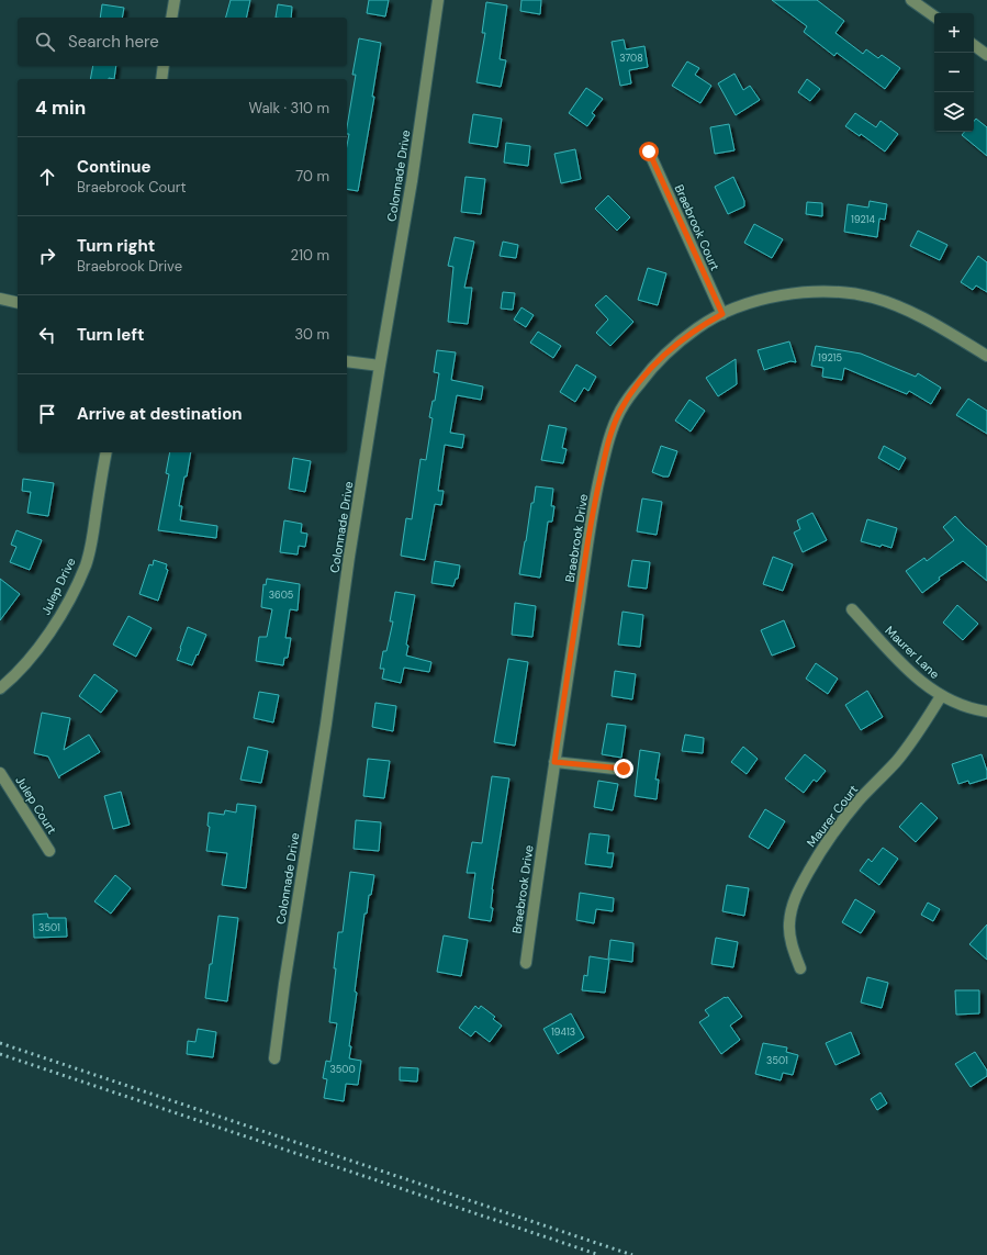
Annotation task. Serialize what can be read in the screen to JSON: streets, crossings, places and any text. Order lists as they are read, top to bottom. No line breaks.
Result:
{"streets":{"street":["Colonnade Drive","Braebrook Court","Braebrook Drive","Julep Drive","Maurer Lane","Julep Court","Maurer Court"]},"crossings":[["Braebrook Court","Braebrook Drive"],["Maurer Lane","Maurer Court"]],"house_numbers":["3708","19214","19215","3605","3501","19413","3501","3500"],"page":{"map_buttons":["+","−"],"search":"Search here","heading":["4 min","Walk · 310 m"],"list":[["Continue","Braebrook Court","70 m"],["Turn right","Braebrook Drive","210 m"],["Turn left","30 m"],"Arrive at destination"]}}
